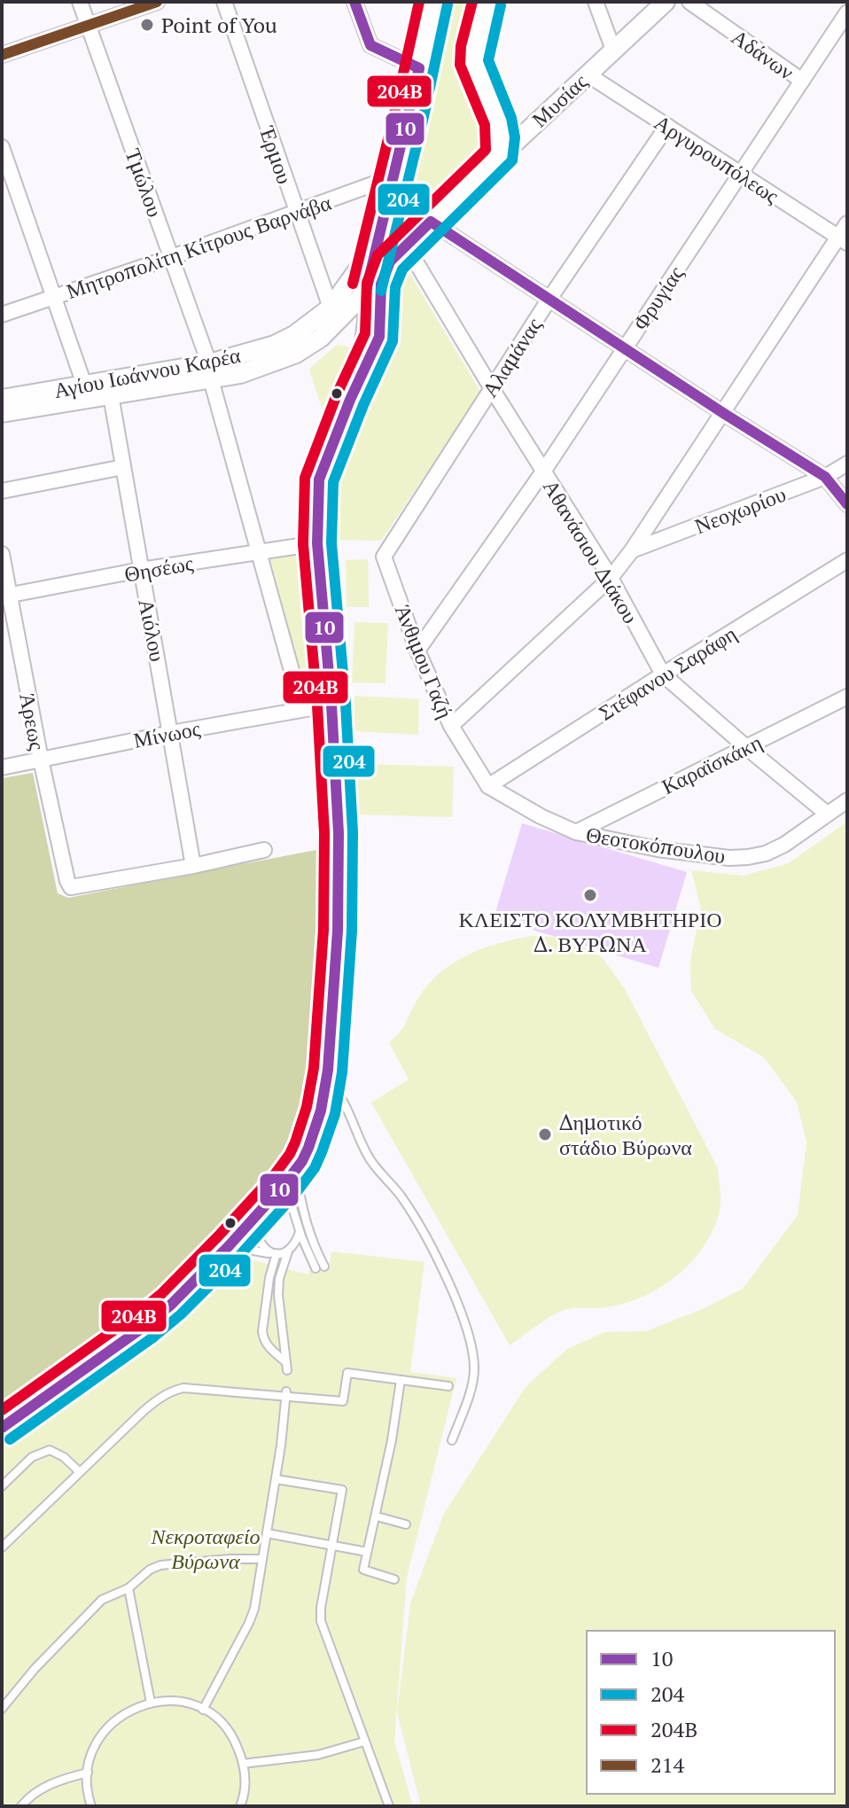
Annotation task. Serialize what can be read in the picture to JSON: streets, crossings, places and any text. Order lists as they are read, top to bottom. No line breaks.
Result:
{"streets":{"street":["Αδάνων","Μυσίας","Έρμου","Αργυρουπόλεως","Τμώλου","Μητροπολίτη Κίτρους Βαρνάβα","Φρυγίας","Αλαμάνας","Αγίου Ιωάννου Καρέα","Νεοχωρίου","Αθανάσιου Διάκου","Θησέως","Αιόλου","Άνθιμου Γαζή","Στέφανου Σαράφη","Άρεως","Μίνωος","Καραϊσκάκη","Θεοτοκόπουλου"]},"crossings":[["Αδάνων","Φρυγίας"],["Μυσίας","Αργυρουπόλεως"],["Μυσίας","Αγίου Ιωάννου Καρέα"],["Μυσίας","Αθανάσιου Διάκου"],["Έρμου","Μητροπολίτη Κίτρους Βαρνάβα"],["Έρμου","Αγίου Ιωάννου Καρέα"],["Αργυρουπόλεως","Φρυγίας"],["Αργυρουπόλεως","Αλαμάνας"],["Τμώλου","Μητροπολίτη Κίτρους Βαρνάβα"],["Τμώλου","Αγίου Ιωάννου Καρέα"],["Τμώλου","Θησέως"],["Τμώλου","Μίνωος"],["Φρυγίας","Αθανάσιου Διάκου"],["Φρυγίας","Άνθιμου Γαζή"],["Αλαμάνας","Αθανάσιου Διάκου"],["Αλαμάνας","Άνθιμου Γαζή"],["Αγίου Ιωάννου Καρέα","Αιόλου"],["Αθανάσιου Διάκου","Στέφανου Σαράφη"],["Αθανάσιου Διάκου","Καραϊσκάκη"],["Αθανάσιου Διάκου","Θεοτοκόπουλου"],["Θησέως","Αιόλου"],["Θησέως","Άρεως"],["Αιόλου","Άρεως"],["Αιόλου","Μίνωος"],["Άνθιμου Γαζή","Στέφανου Σαράφη"],["Άνθιμου Γαζή","Καραϊσκάκη"],["Άνθιμου Γαζή","Θεοτοκόπουλου"],["Άρεως","Μίνωος"],["Καραϊσκάκη","Θεοτοκόπουλου"]],"parks":["Νεκροταφείο Βύρωνα"],"places":["Point of You","ΚΛΕΙΣΤΟ ΚΟΛΥΜΒΗΤΗΡΙΟ Δ. ΒΥΡΩΝΑ","Δημοτικό στάδιο Βύρωνα"],"lines":["transit line 10","transit line 204B","transit line 214","transit line 204"],"legend":["10","204","204B","214"]}
